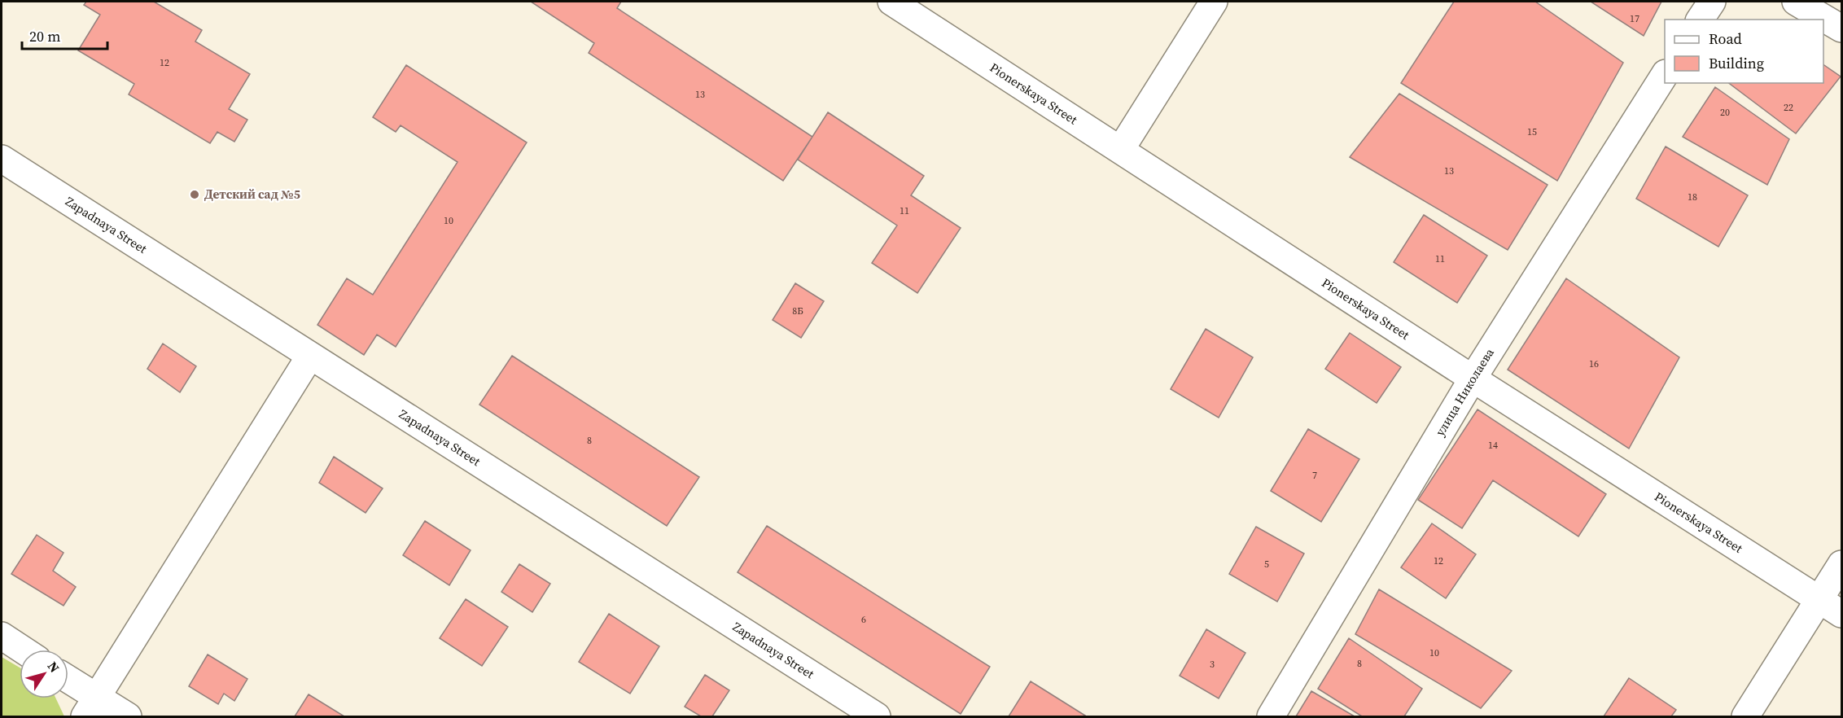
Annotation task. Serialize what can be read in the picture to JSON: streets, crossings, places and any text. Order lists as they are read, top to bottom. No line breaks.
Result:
{"streets":{"street":["Pionerskaya Street","Zapadnaya Street","улица Николаева"]},"crossings":[["Pionerskaya Street","улица Николаева"]],"places":["Детский сад №5"],"house_numbers":["17","12","13","22","20","15","13","18","11","10","11","8Б","16","8","14","7","12","5","6","10","8","3"],"legend":["Road","Building"],"scale_bar":"20 m","north":"top right"}
